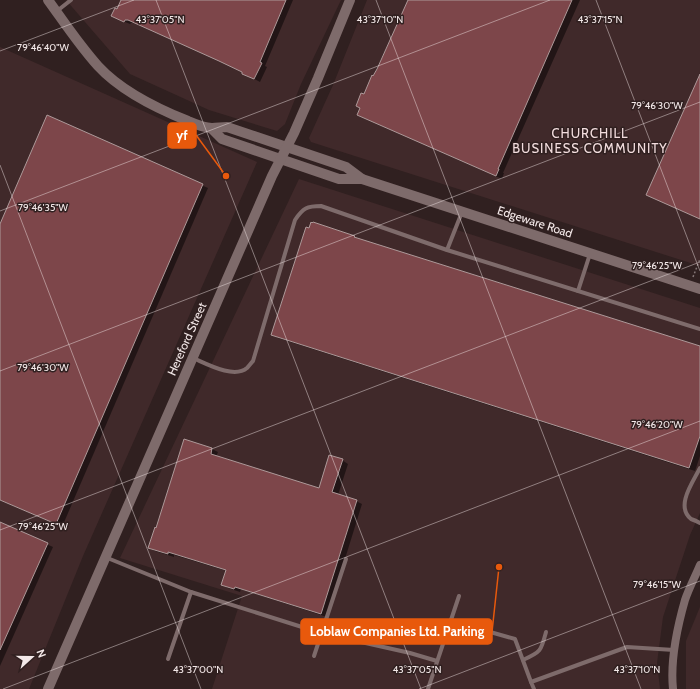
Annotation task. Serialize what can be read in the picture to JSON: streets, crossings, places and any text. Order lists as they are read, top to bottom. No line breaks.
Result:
{"streets":{"street":["Edgeware Road","Hereford Street"]},"crossings":[["Edgeware Road","Hereford Street"]],"districts":["CHURCHILL BUSINESS COMMUNITY"],"places":["yf","Loblaw Companies Ltd. Parking"],"north":"right","coordinates":["43°37'15\"N","43°37'05\"N","43°37'10\"N","79°46'40\"W","79°46'30\"W","79°46'35\"W","79°46'25\"W","79°46'20\"W","79°46'15\"W","43°37'00\"N"]}
